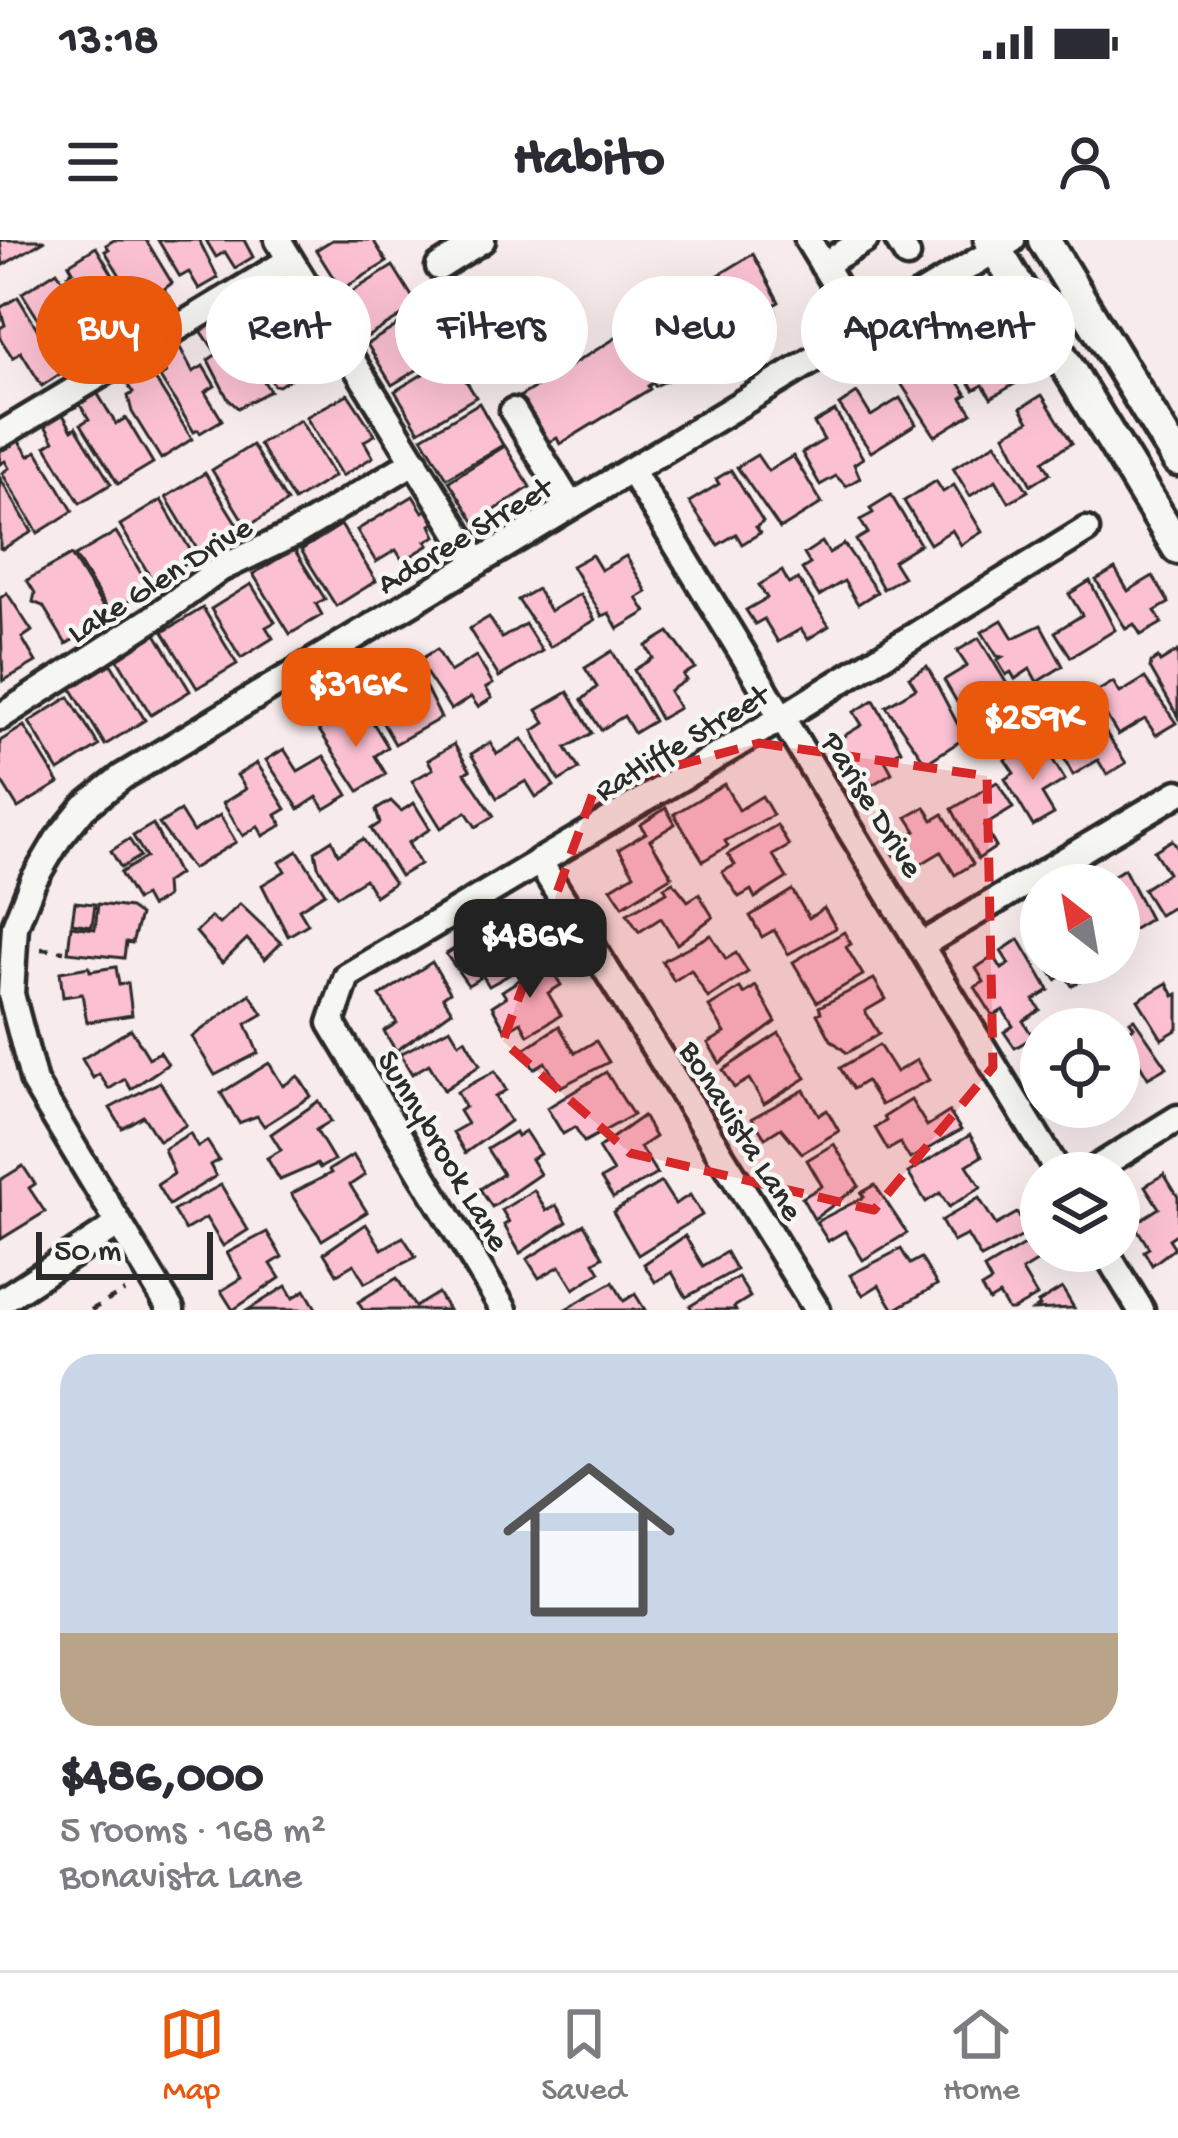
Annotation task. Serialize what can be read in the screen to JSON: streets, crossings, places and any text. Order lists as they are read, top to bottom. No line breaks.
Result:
{"streets":{"street":["Adoree Street","Lake Glen Drive","Ratliffe Street","Parise Drive","Bonavista Lane","Sunnybrook Lane"]},"crossings":[["Adoree Street","Parise Drive"],["Ratliffe Street","Parise Drive"],["Ratliffe Street","Bonavista Lane"],["Ratliffe Street","Sunnybrook Lane"]],"scale_bar":"50 m","north":"top left","page":{"status":"13:18","header":"Habito","chip":["Buy","Rent","Filters","New","Apartment"],"price":["$316K","$259K","$486K"],"scale":"50 m","list":[{"name":"$486,000","note":"5 rooms · 168 m² · Bonavista Lane"}],"tabs":["Map","Saved","Home"]}}
